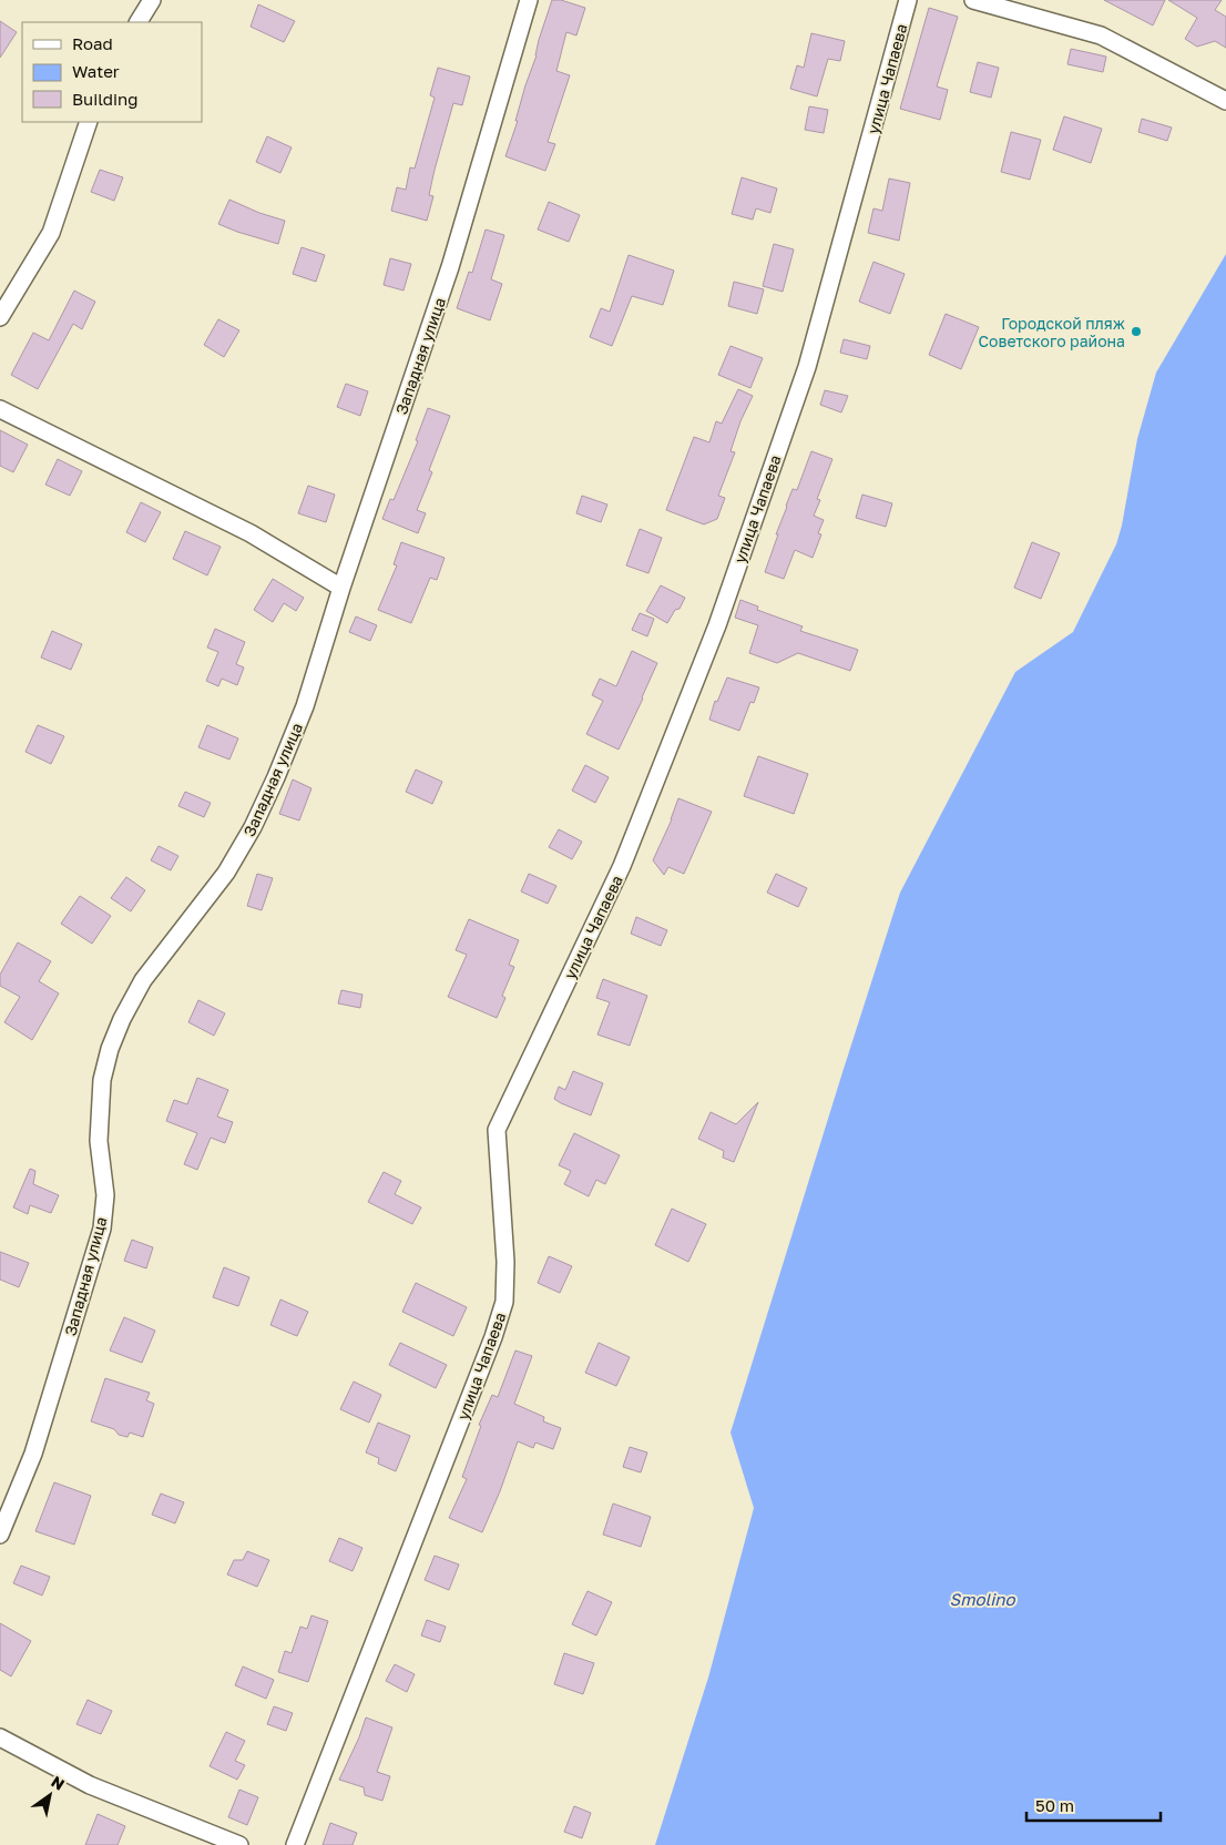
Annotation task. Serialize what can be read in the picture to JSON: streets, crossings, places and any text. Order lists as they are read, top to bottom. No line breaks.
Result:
{"streets":{"street":["улица Чапаева","Западная улица"]},"water":["Smolino"],"places":["Городской пляж Советского района"],"legend":["Road","Water","Building"],"scale_bar":"50 m","north":"top right"}
